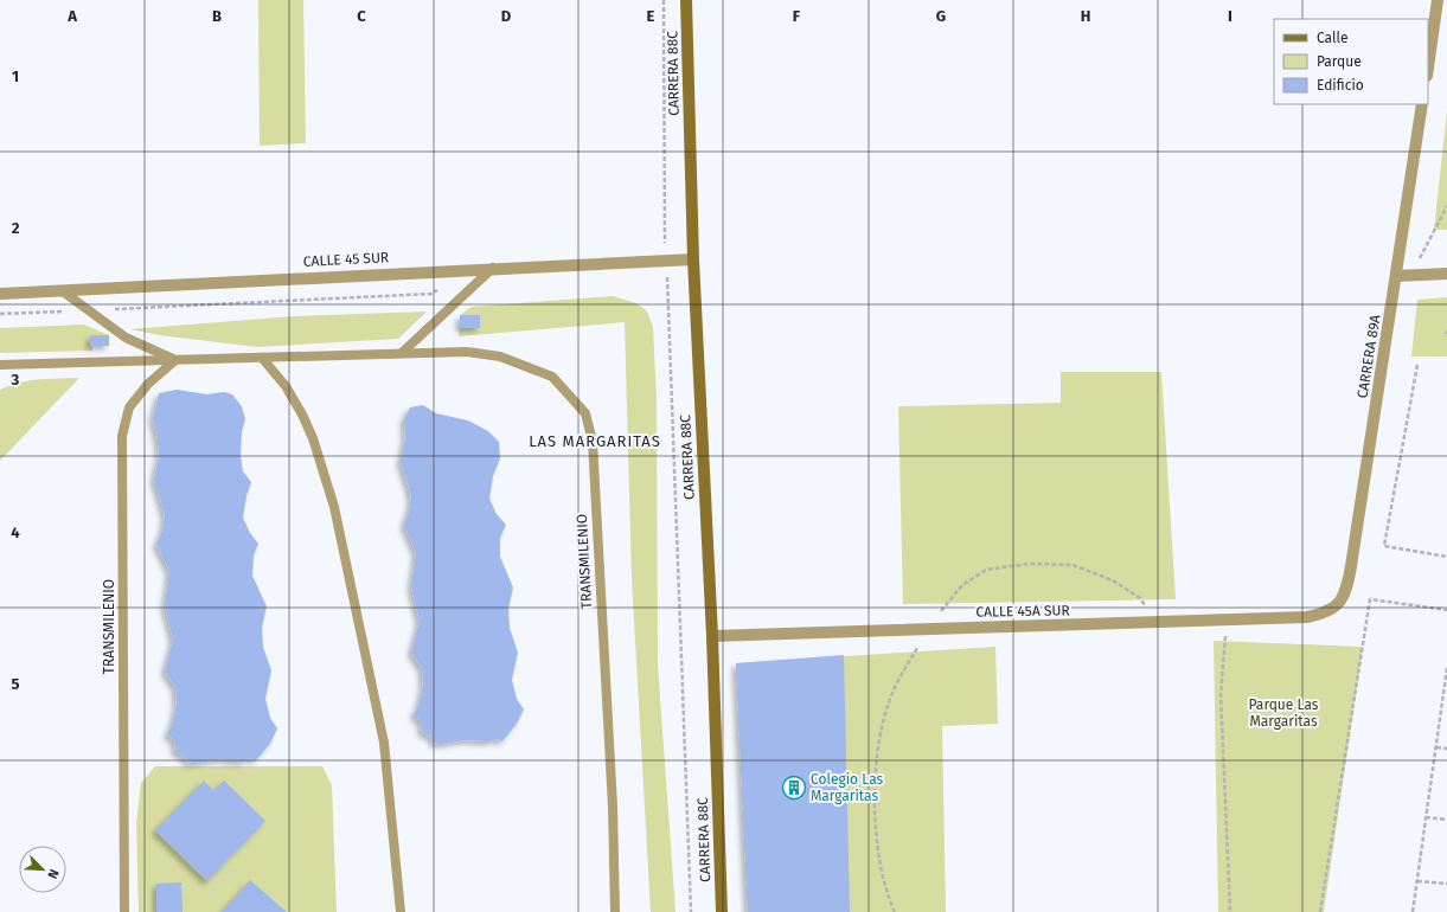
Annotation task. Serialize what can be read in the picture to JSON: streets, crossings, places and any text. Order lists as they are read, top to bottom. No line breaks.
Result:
{"streets":{"street":["CARRERA 88C","CALLE 45 SUR","CARRERA 89A","CALLE 45A SUR"],"lane":["TRANSMILENIO"]},"crossings":[["CARRERA 88C","CALLE 45 SUR"],["CARRERA 88C","CALLE 45A SUR"],["CARRERA 89A","CALLE 45A SUR"]],"districts":["LAS MARGARITAS"],"parks":["Parque Las Margaritas"],"places":{"building":["Colegio Las Margaritas"]},"legend":["Calle","Parque","Edificio"],"north":"bottom right","grid":{"columns":["A","B","C","D","E","F","G","H","I"],"rows":["1","2","3","4","5"]}}
